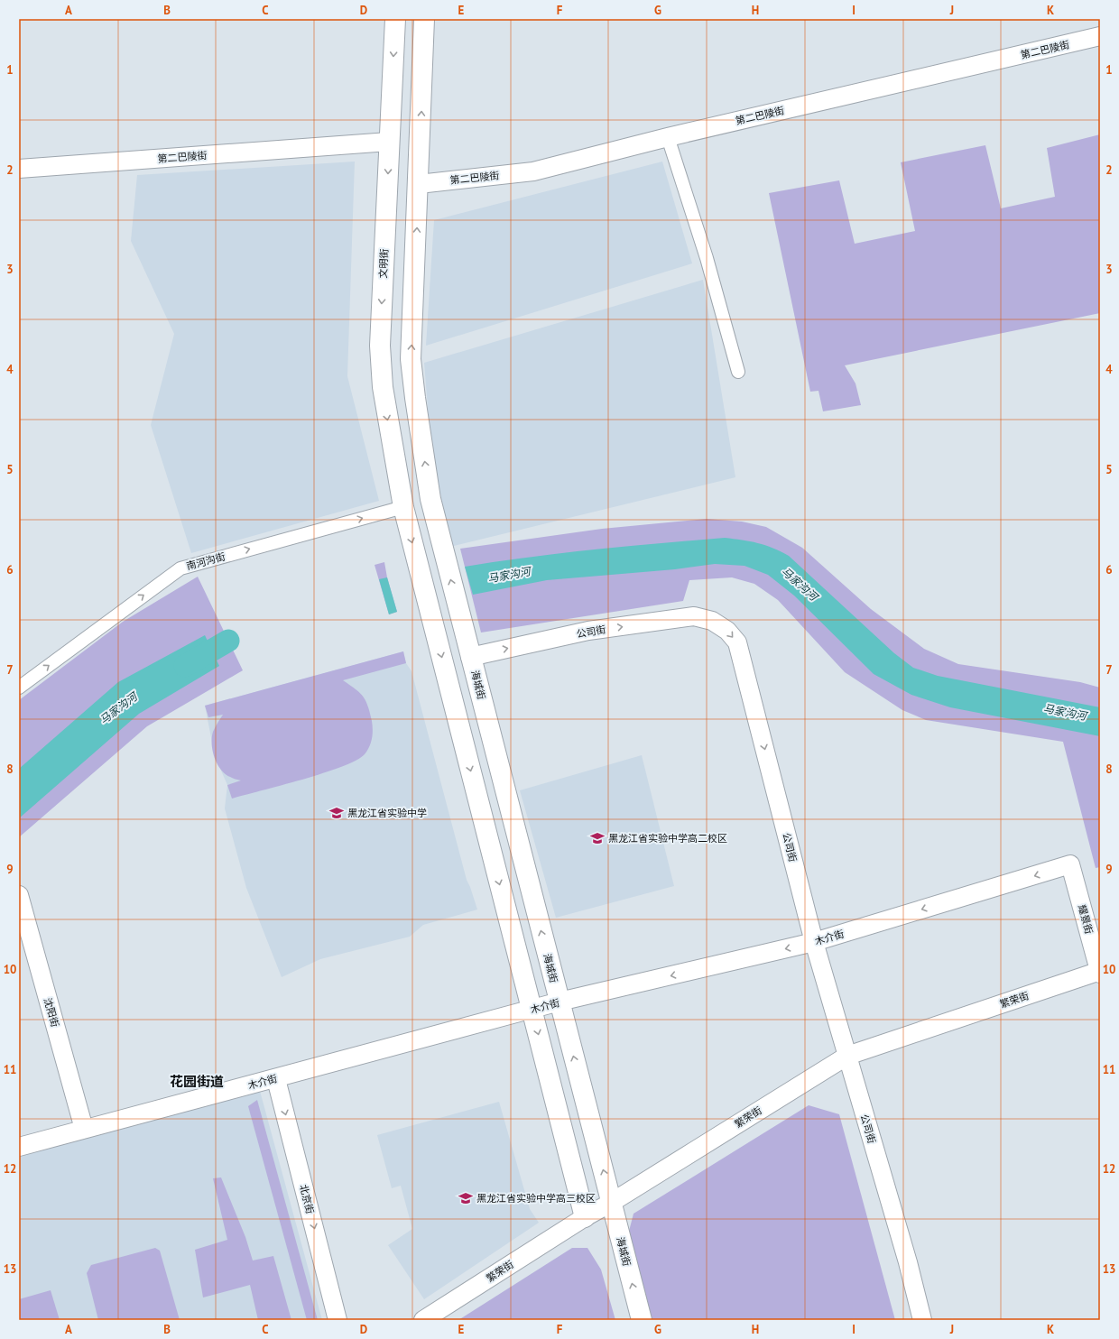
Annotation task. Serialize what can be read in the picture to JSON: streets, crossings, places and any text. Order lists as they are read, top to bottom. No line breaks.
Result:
{"streets":{"main road":["文明街","海城街"],"street":["第二巴陵街","南河沟街","公司街","耀景街","木介街","繁荣街","沈阳街","北京街"]},"crossings":[["第二巴陵街","文明街"],["第二巴陵街","海城街"],["文明街","南河沟街"],["文明街","木介街"],["公司街","海城街"],["公司街","木介街"],["公司街","繁荣街"],["海城街","木介街"],["海城街","繁荣街"],["耀景街","木介街"],["耀景街","繁荣街"],["木介街","沈阳街"],["木介街","北京街"]],"one_way":["文明街","南河沟街","海城街","木介街","北京街"],"districts":["花园街道"],"water":["马家沟河"],"places":{"school or university":["黑龙江省实验中学","黑龙江省实验中学高二校区","黑龙江省实验中学高三校区"]},"grid":{"columns":["A","B","C","D","E","F","G","H","I","J","K"],"rows":["1","2","3","4","5","6","7","8","9","10","11","12","13"]}}
